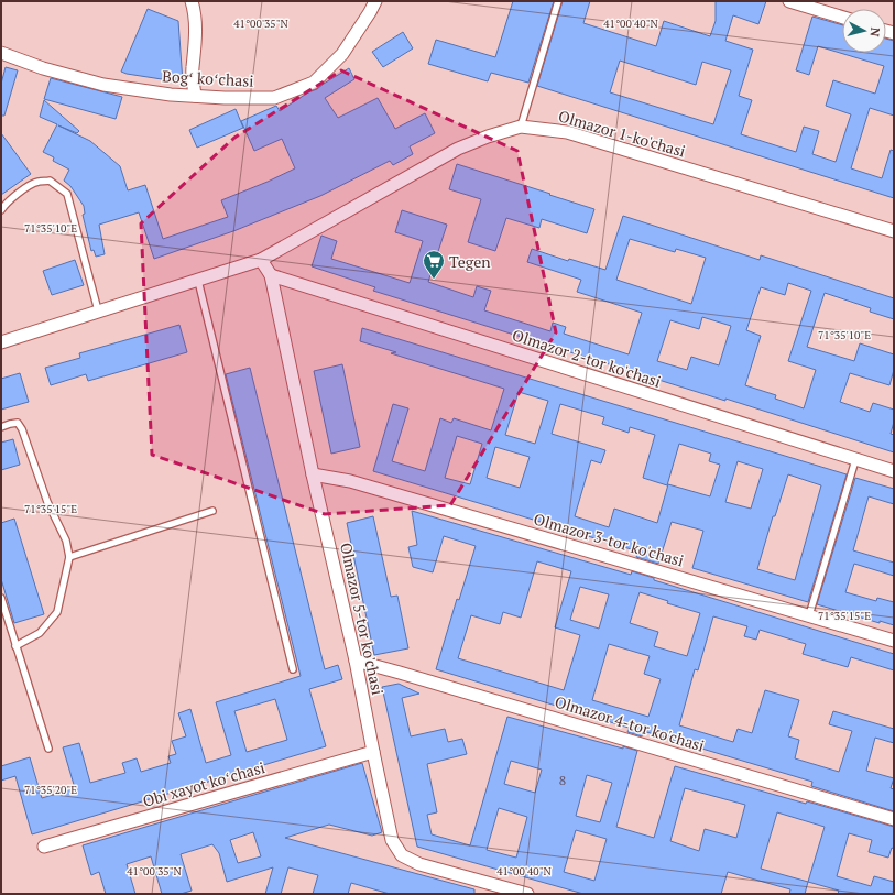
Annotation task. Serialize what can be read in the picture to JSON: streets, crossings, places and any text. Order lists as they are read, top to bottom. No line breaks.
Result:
{"streets":{"street":["Bogʻ koʻchasi","Olmazor 1-ko'chasi","Olmazor 2-tor ko'chasi","Olmazor 3-tor ko'chasi","Olmazor 5-tor ko'chasi","Olmazor 4-tor ko'chasi","Obi xayot koʻchasi"]},"crossings":[["Olmazor 1-ko'chasi","Olmazor 5-tor ko'chasi"],["Olmazor 2-tor ko'chasi","Olmazor 5-tor ko'chasi"],["Olmazor 3-tor ko'chasi","Olmazor 5-tor ko'chasi"],["Olmazor 5-tor ko'chasi","Olmazor 4-tor ko'chasi"],["Olmazor 5-tor ko'chasi","Obi xayot koʻchasi"]],"places":{"supermarket":["Tegen"]},"house_numbers":["8"],"north":"right","coordinates":["41°00'35\"N","41°00'40\"N","71°35'10\"E","71°35'15\"E","71°35'20\"E"]}
